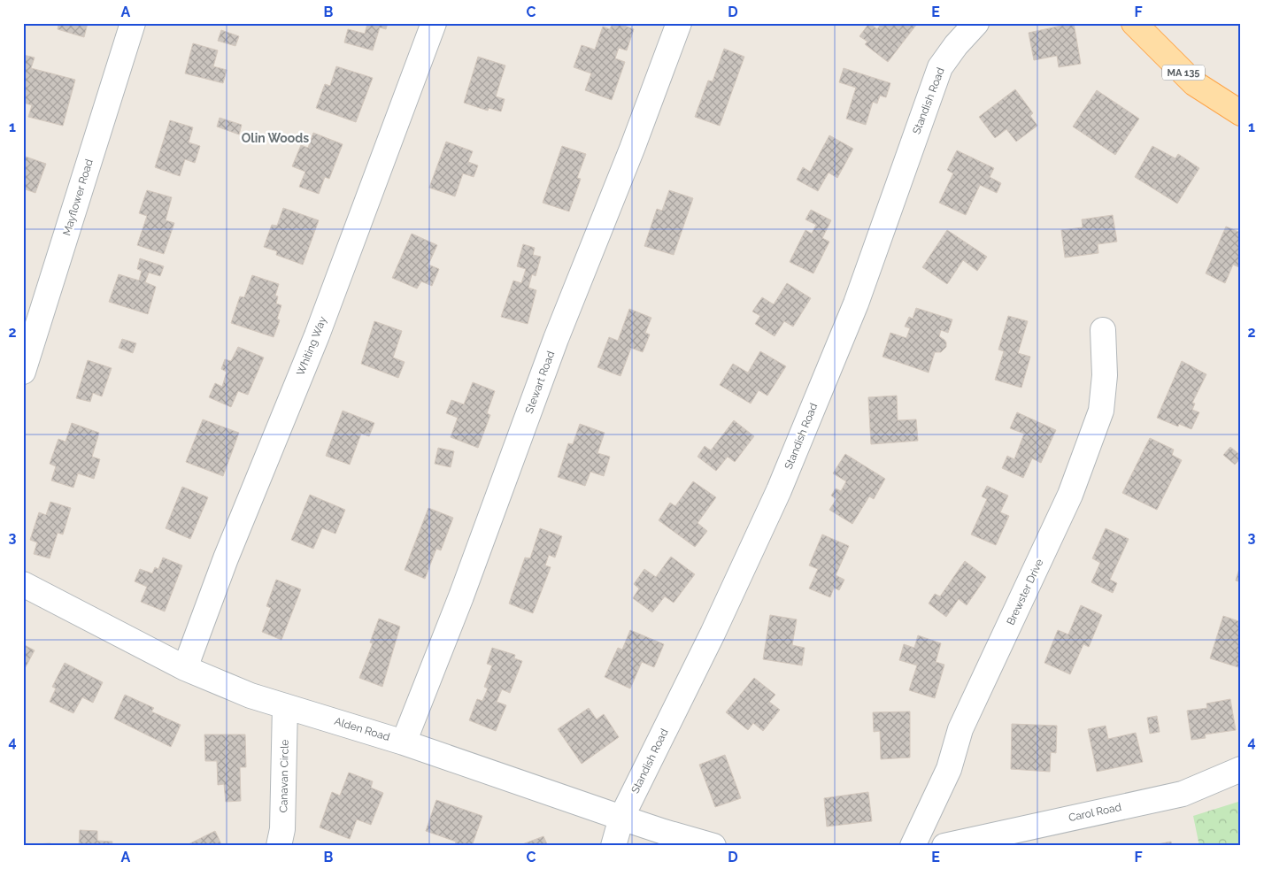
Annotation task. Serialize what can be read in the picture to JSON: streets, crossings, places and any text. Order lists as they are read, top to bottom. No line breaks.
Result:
{"streets":{"main road":["MA 135"],"street":["Standish Road","Mayflower Road","Whiting Way","Stewart Road","Brewster Drive","Alden Road","Canavan Circle","Carol Road"]},"crossings":[["Standish Road","Alden Road"],["Whiting Way","Alden Road"],["Stewart Road","Alden Road"],["Alden Road","Canavan Circle"]],"districts":["Olin Woods"],"grid":{"columns":["A","B","C","D","E","F"],"rows":["1","2","3","4"]}}
